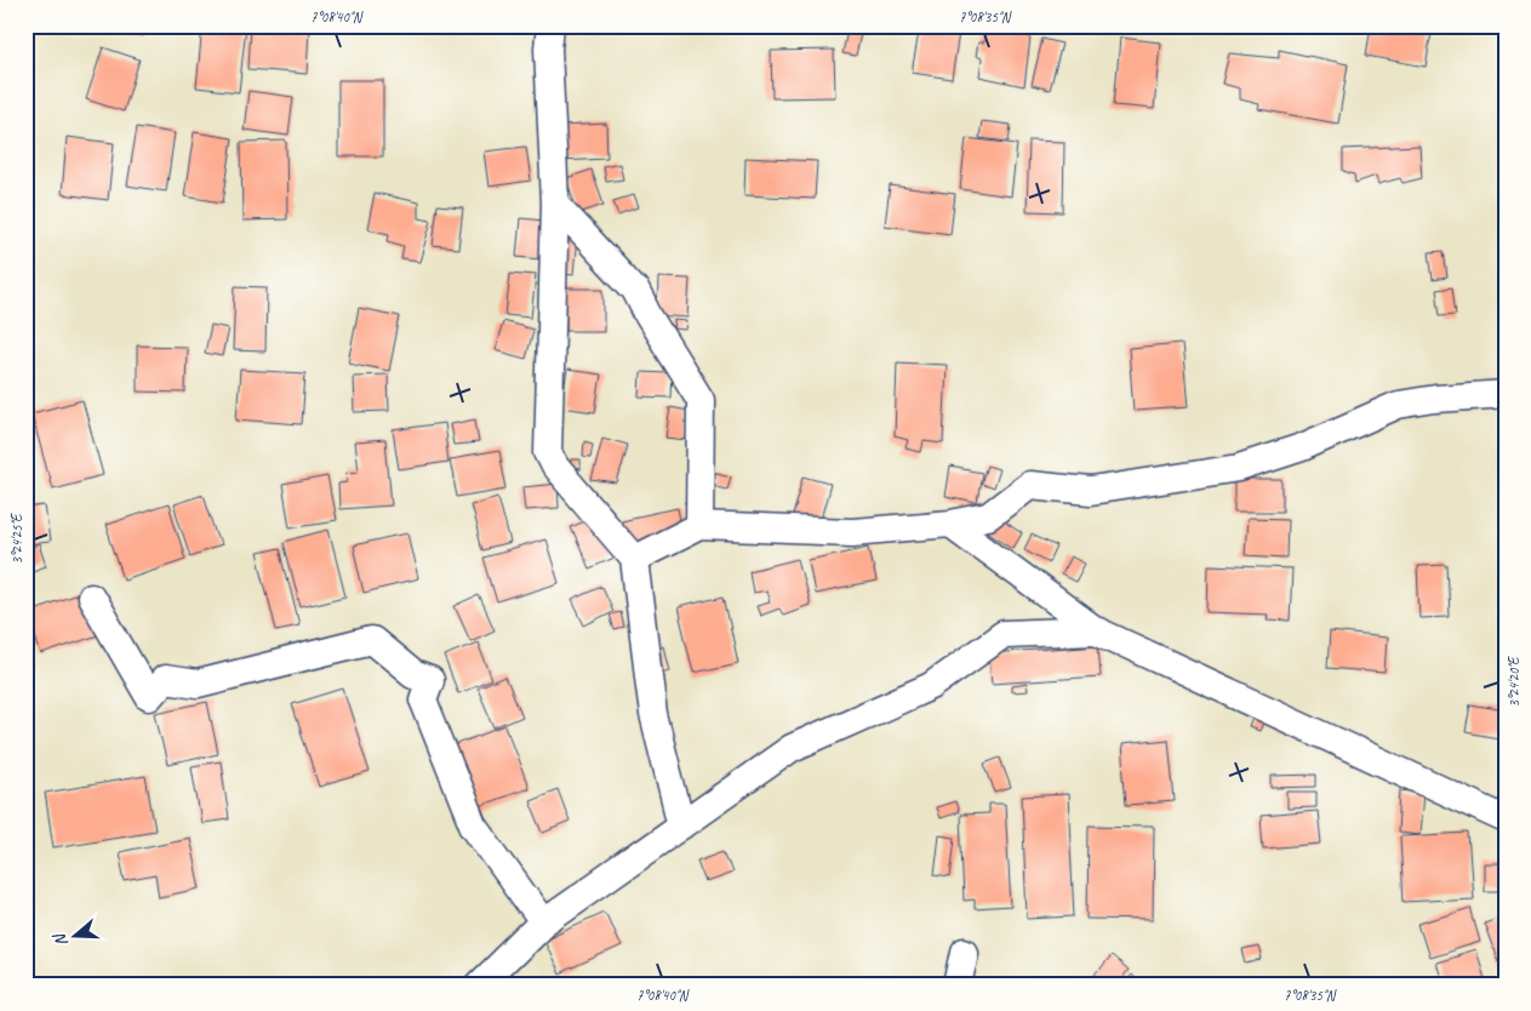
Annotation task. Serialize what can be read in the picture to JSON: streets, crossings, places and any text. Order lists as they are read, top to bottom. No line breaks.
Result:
{"north":"left","coordinates":["7°08'40\"N","7°08'35\"N","3°24'25\"E","3°24'20\"E"]}
